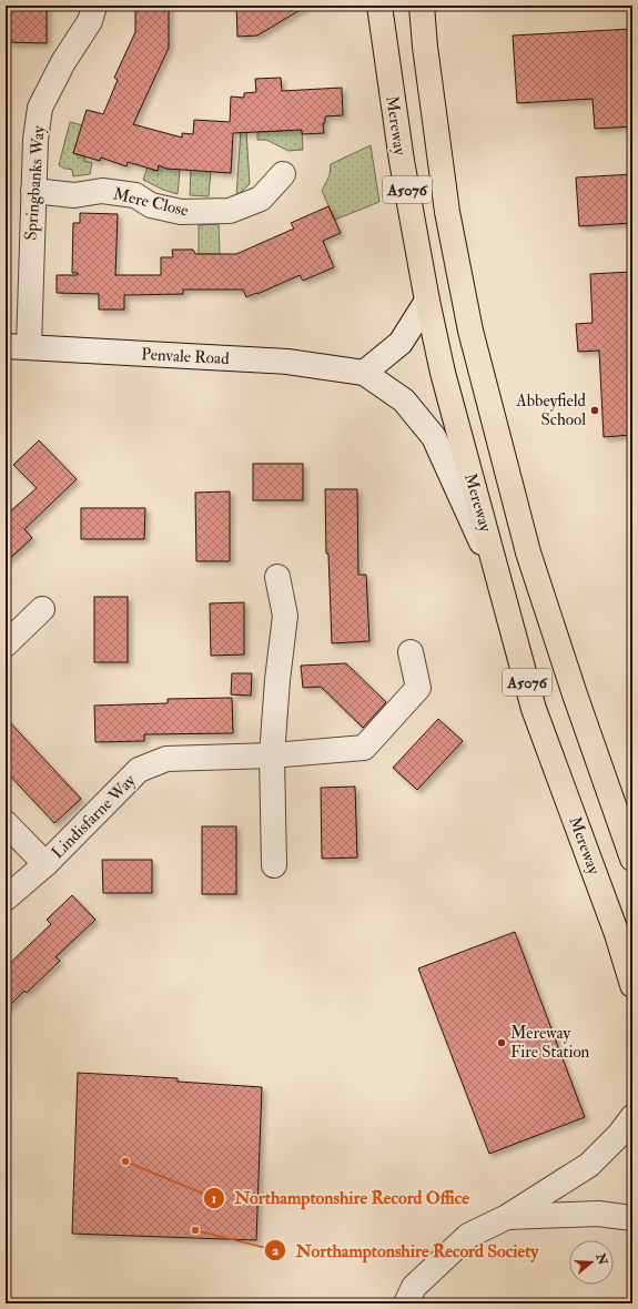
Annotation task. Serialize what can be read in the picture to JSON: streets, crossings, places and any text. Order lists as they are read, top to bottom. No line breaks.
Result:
{"streets":{"highway":["Mereway","A5076"],"street":["Springbanks Way","Mere Close","Penvale Road","Lindisfarne Way"]},"crossings":[["Springbanks Way","Mere Close"],["Springbanks Way","Penvale Road"]],"places":["Abbeyfield School","Mereway Fire Station","Northamptonshire Record Office","Northamptonshire Record Society"],"north":"right"}
